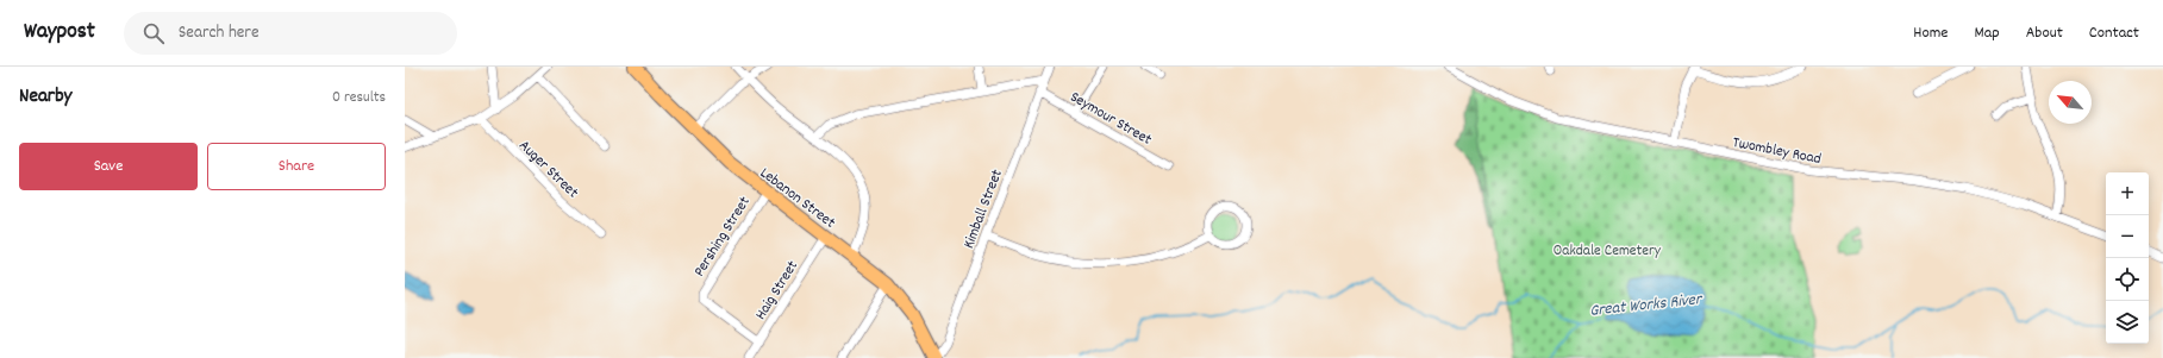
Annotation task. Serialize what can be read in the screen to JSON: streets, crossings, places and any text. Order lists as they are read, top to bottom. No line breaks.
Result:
{"streets":{"highway":["Lebanon Street"],"street":["Seymour Street","Twombley Road","Auger Street","Kimball Street","Pershing Street","Haig Street"]},"crossings":[["Seymour Street","Kimball Street"],["Lebanon Street","Kimball Street"],["Lebanon Street","Pershing Street"],["Lebanon Street","Haig Street"],["Pershing Street","Haig Street"]],"water":["Great Works River"],"parks":["Oakdale Cemetery"],"north":"top left","page":{"header":"Waypost","search":"Search here","nav":["Home","Map","About","Contact"],"heading":["Nearby","0 results"],"buttons":["Save","Share"],"map_buttons":["+","−"]}}
